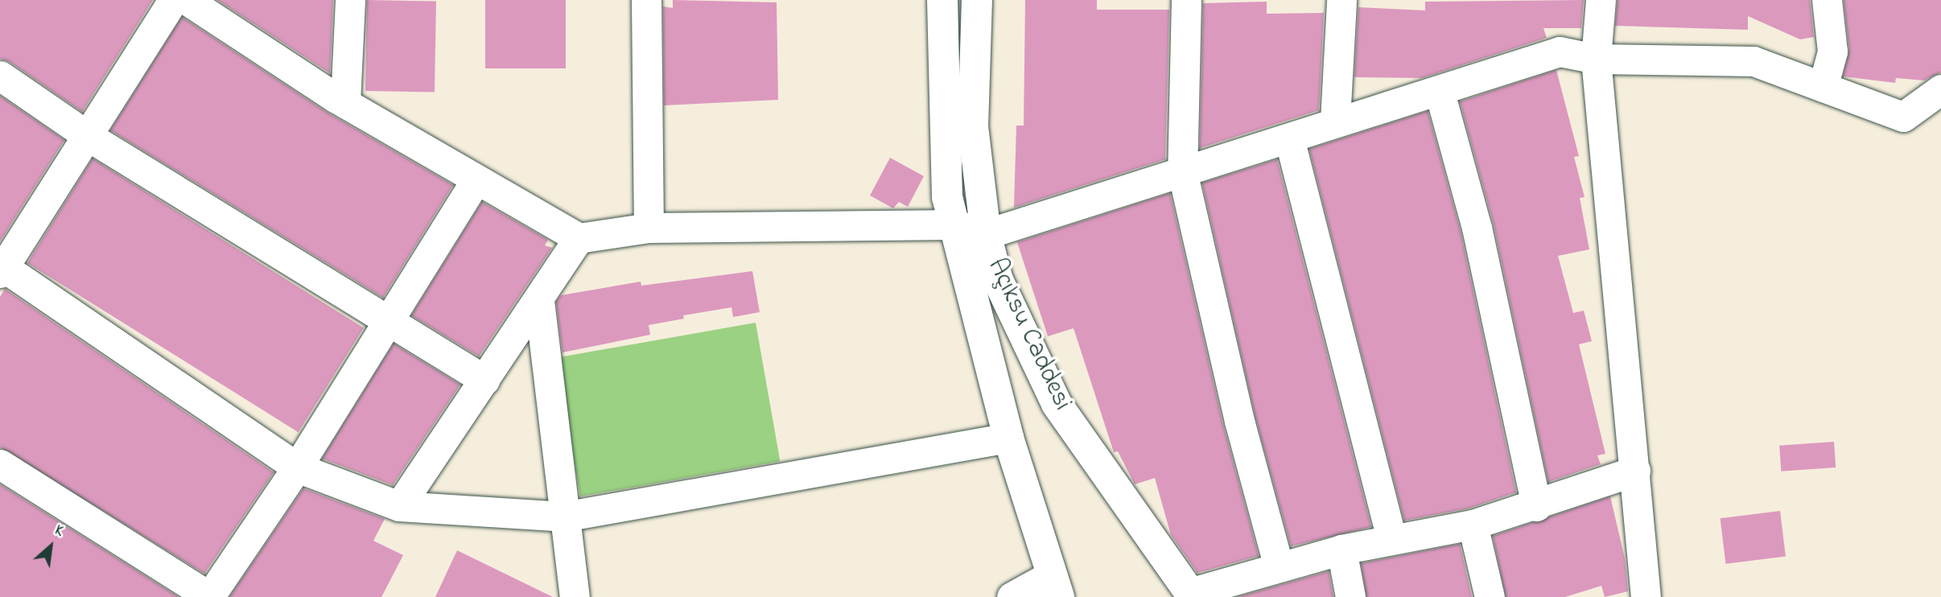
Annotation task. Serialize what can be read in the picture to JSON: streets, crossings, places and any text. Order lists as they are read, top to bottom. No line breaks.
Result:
{"streets":{"main road":["Açıksu Caddesi"]},"north":"top right"}
